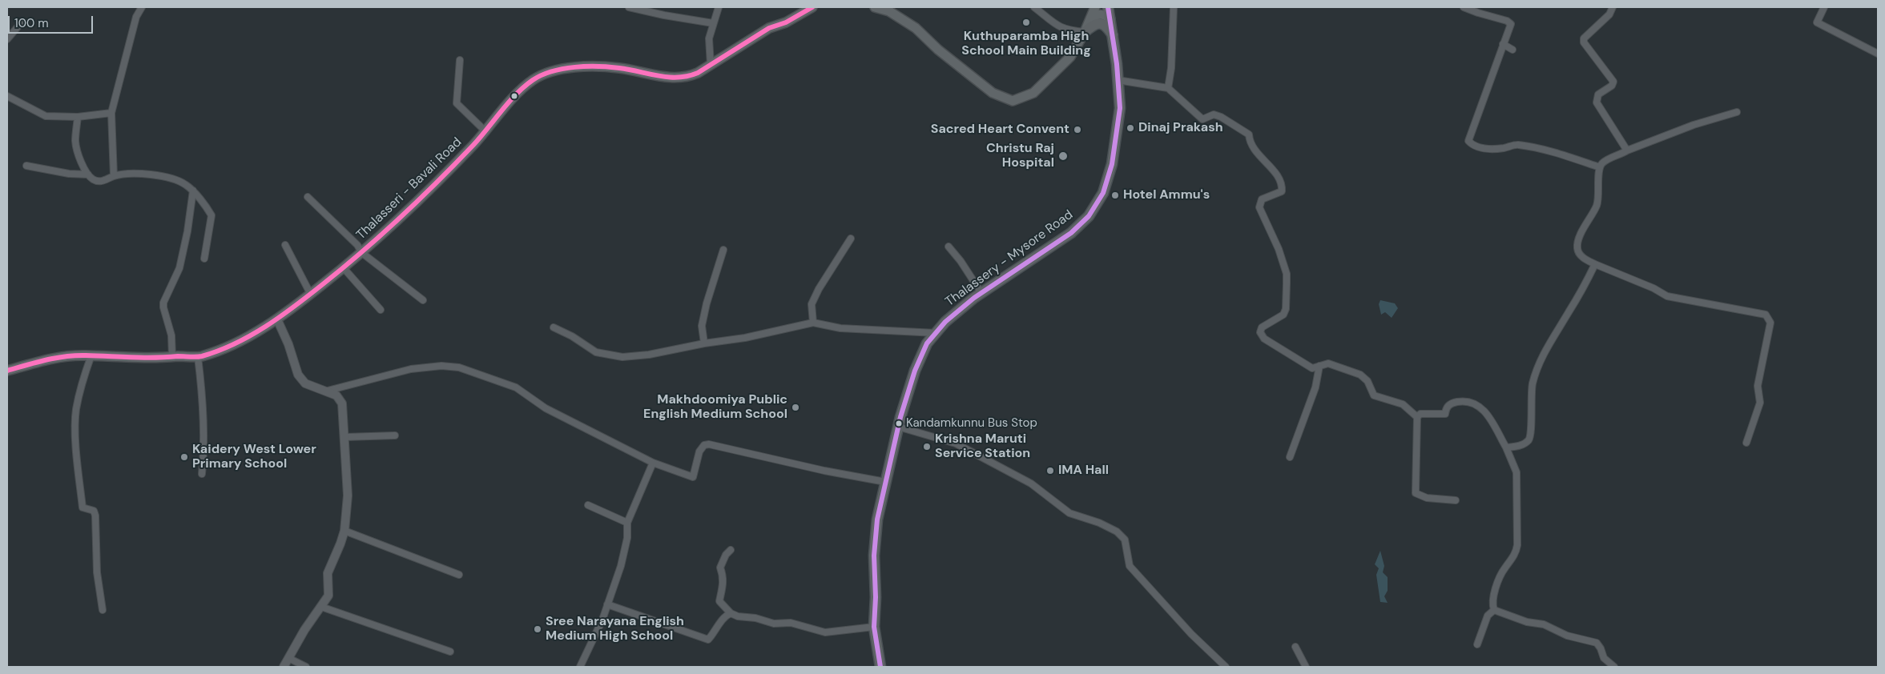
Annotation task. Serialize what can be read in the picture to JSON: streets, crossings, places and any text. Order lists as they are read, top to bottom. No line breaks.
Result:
{"streets":{"main road":["Thalasseri - Bavali Road","Thalassery - Mysore Road"]},"places":["Kuthuparamba High School Main Building","Dinaj Prakash","Sacred Heart Convent","Christu Raj Hospital","Hotel Ammu's","Makhdoomiya Public English Medium School","Kandamkunnu Bus Stop","Krishna Maruti Service Station","Kaidery West Lower Primary School","IMA Hall","Sree Narayana English Medium High School"],"scale_bar":"100 m"}
